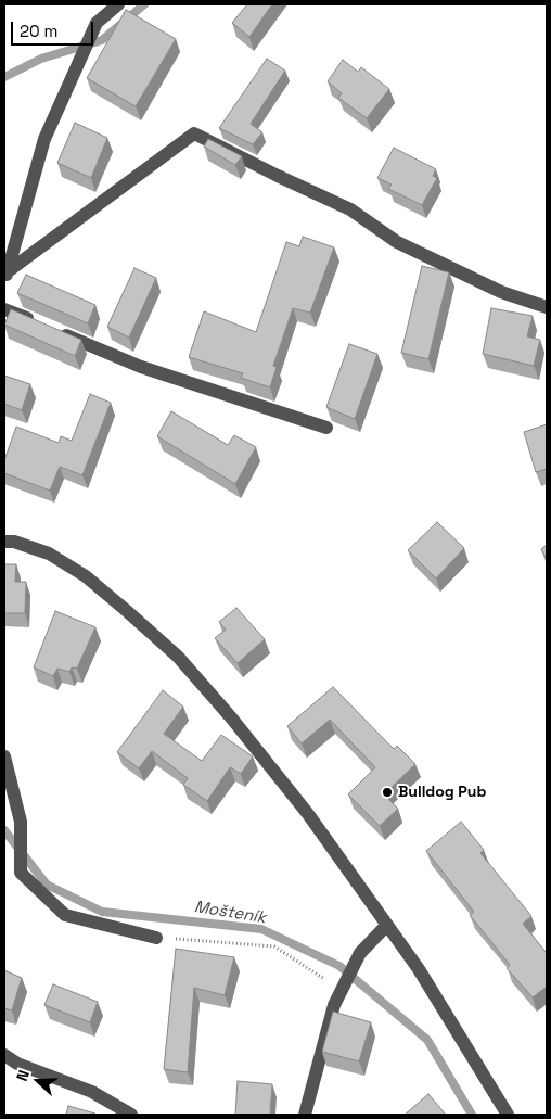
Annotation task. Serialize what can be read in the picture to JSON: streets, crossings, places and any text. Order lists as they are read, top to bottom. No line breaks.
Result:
{"water":["Mošteník"],"places":["Bulldog Pub"],"scale_bar":"20 m","north":"left"}
